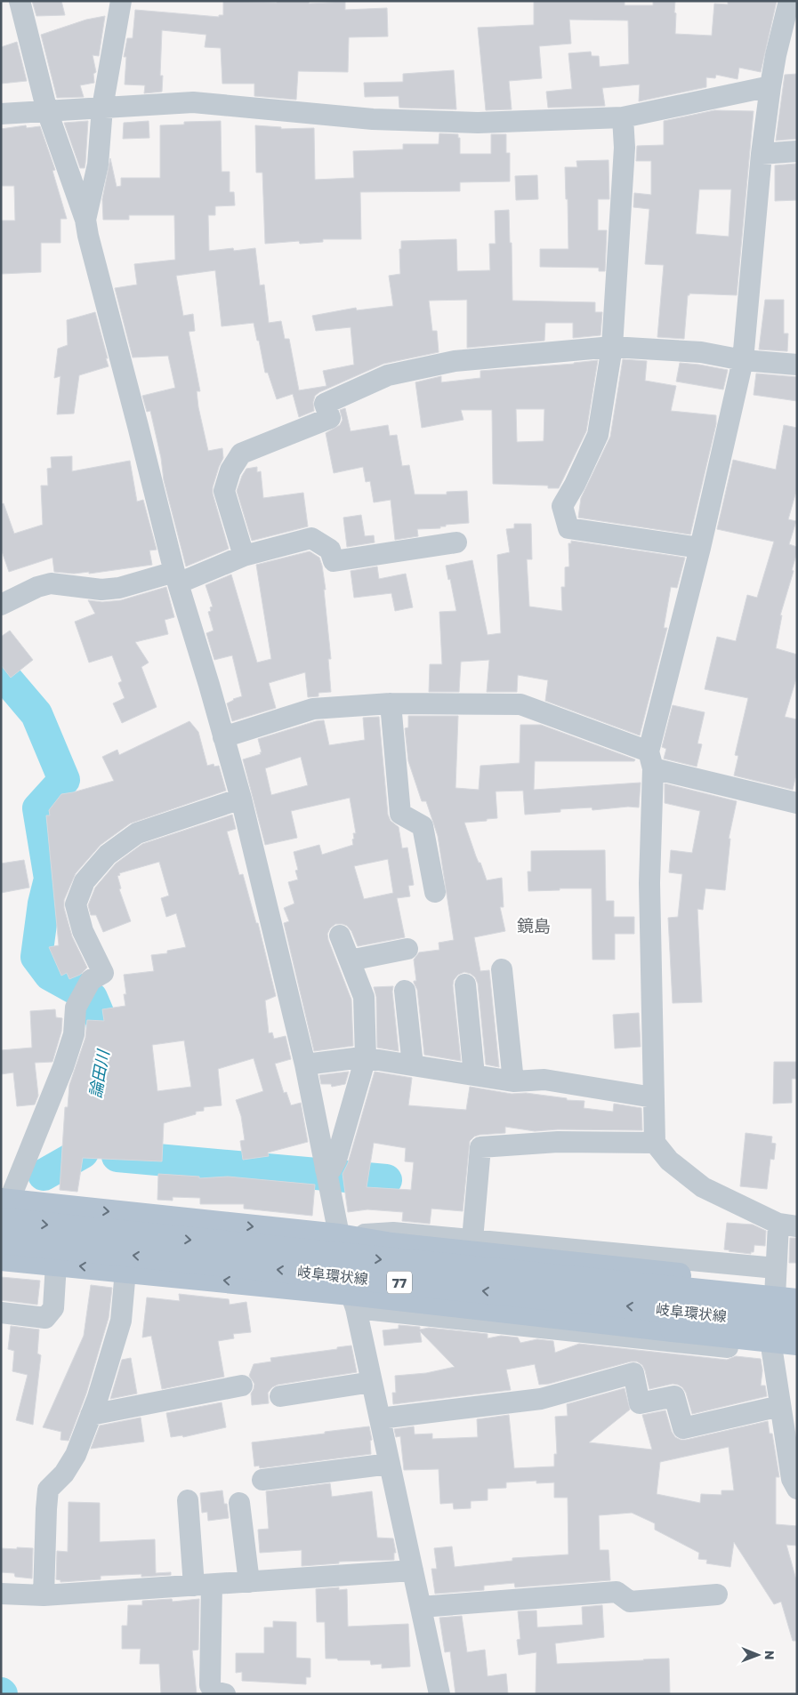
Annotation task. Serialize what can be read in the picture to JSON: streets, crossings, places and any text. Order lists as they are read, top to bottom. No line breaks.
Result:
{"streets":{"main road":["岐阜環状線","77"]},"districts":["鏡島"],"water":["論田川"],"north":"right"}
